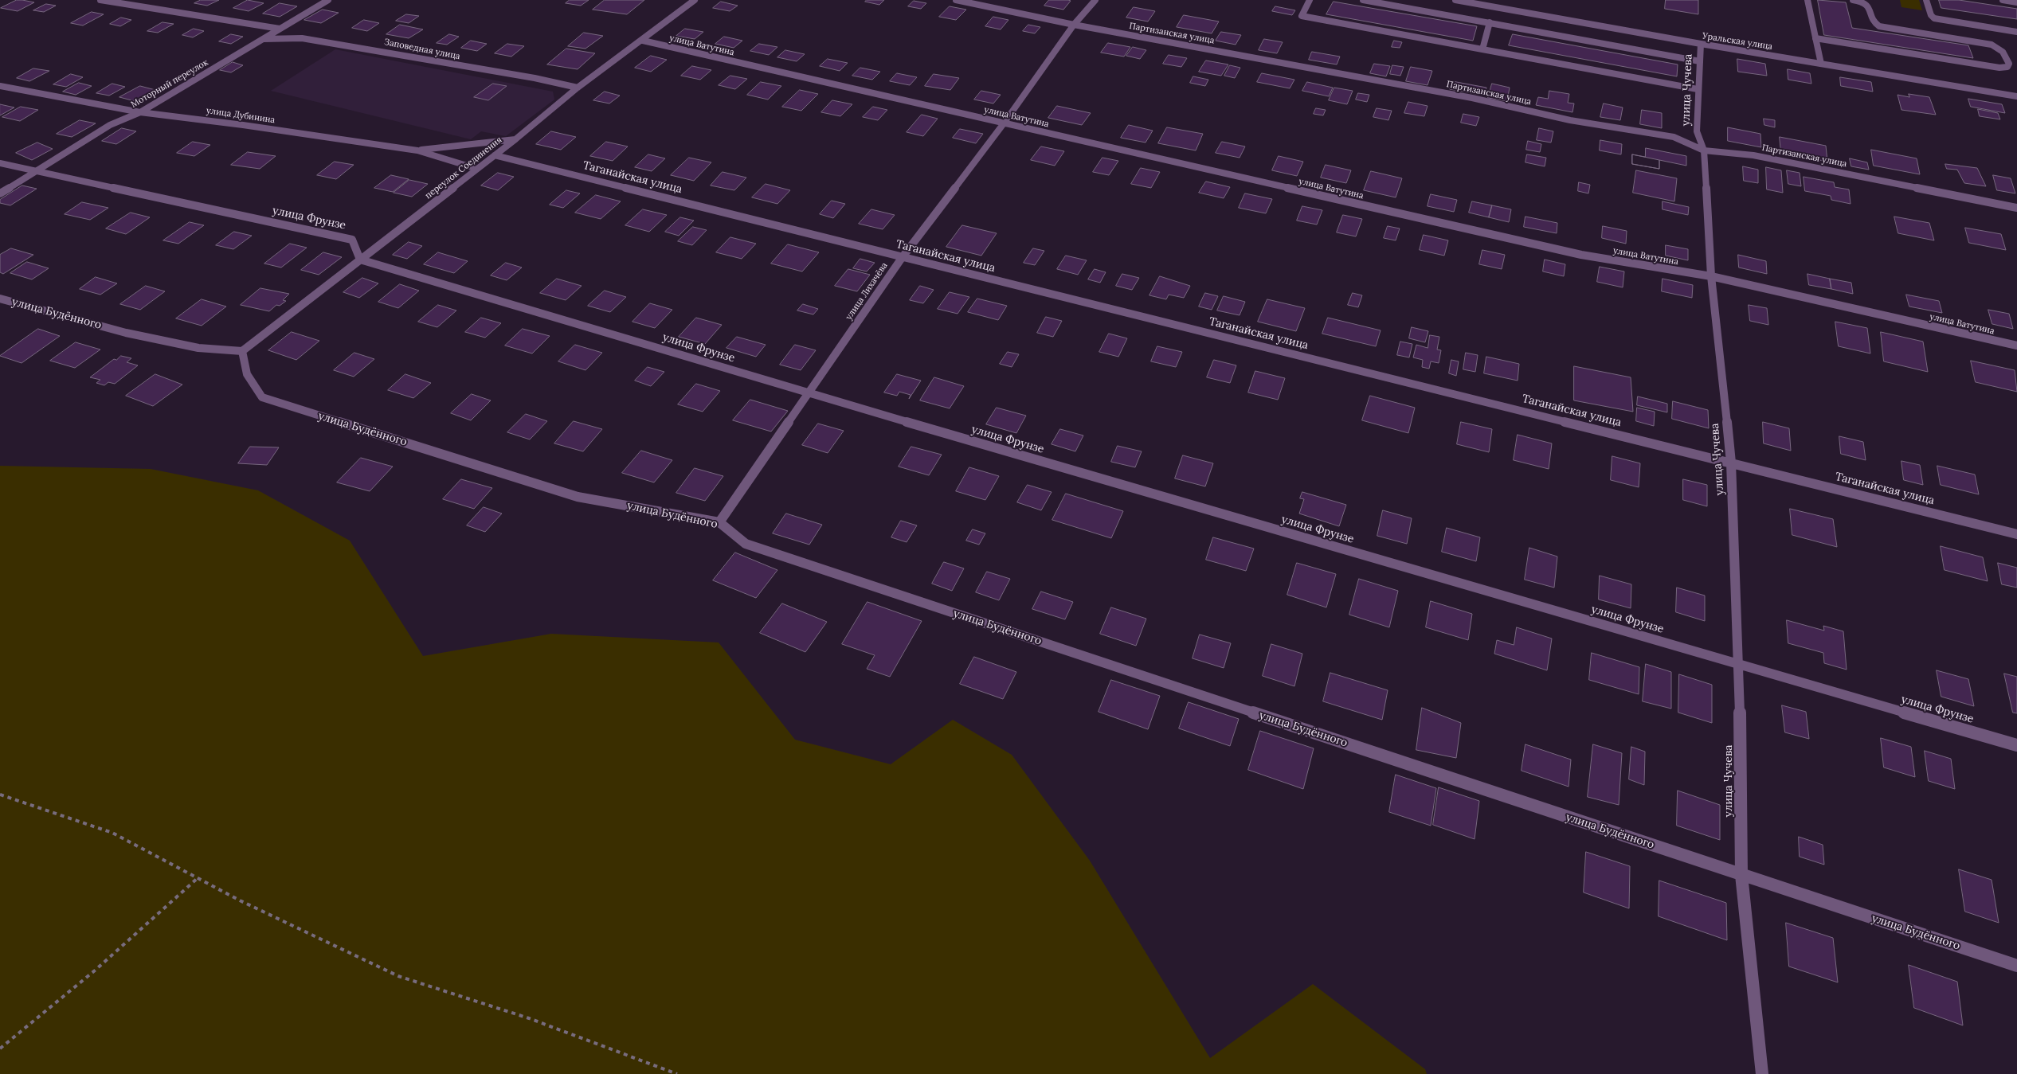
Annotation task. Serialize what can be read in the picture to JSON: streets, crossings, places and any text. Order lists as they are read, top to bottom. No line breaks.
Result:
{"streets":{"street":["Партизанская улица","Уральская улица","улица Ватутина","Заповедная улица","Моторный переулок","улица Чучева","улица Дубинина","переулок Соединения","Таганайская улица","улица Фрунзе","улица Лихачёва","улица Будённого"]},"crossings":[["Партизанская улица","улица Чучева"],["Партизанская улица","улица Лихачёва"],["Уральская улица","улица Чучева"],["улица Ватутина","улица Чучева"],["улица Ватутина","переулок Соединения"],["улица Ватутина","улица Лихачёва"],["Заповедная улица","Моторный переулок"],["Заповедная улица","переулок Соединения"],["Моторный переулок","улица Дубинина"],["Моторный переулок","улица Фрунзе"],["улица Чучева","Таганайская улица"],["улица Чучева","улица Фрунзе"],["улица Чучева","улица Будённого"],["улица Дубинина","переулок Соединения"],["переулок Соединения","Таганайская улица"],["переулок Соединения","улица Фрунзе"],["переулок Соединения","улица Будённого"],["Таганайская улица","улица Лихачёва"],["улица Фрунзе","улица Лихачёва"],["улица Лихачёва","улица Будённого"]]}
